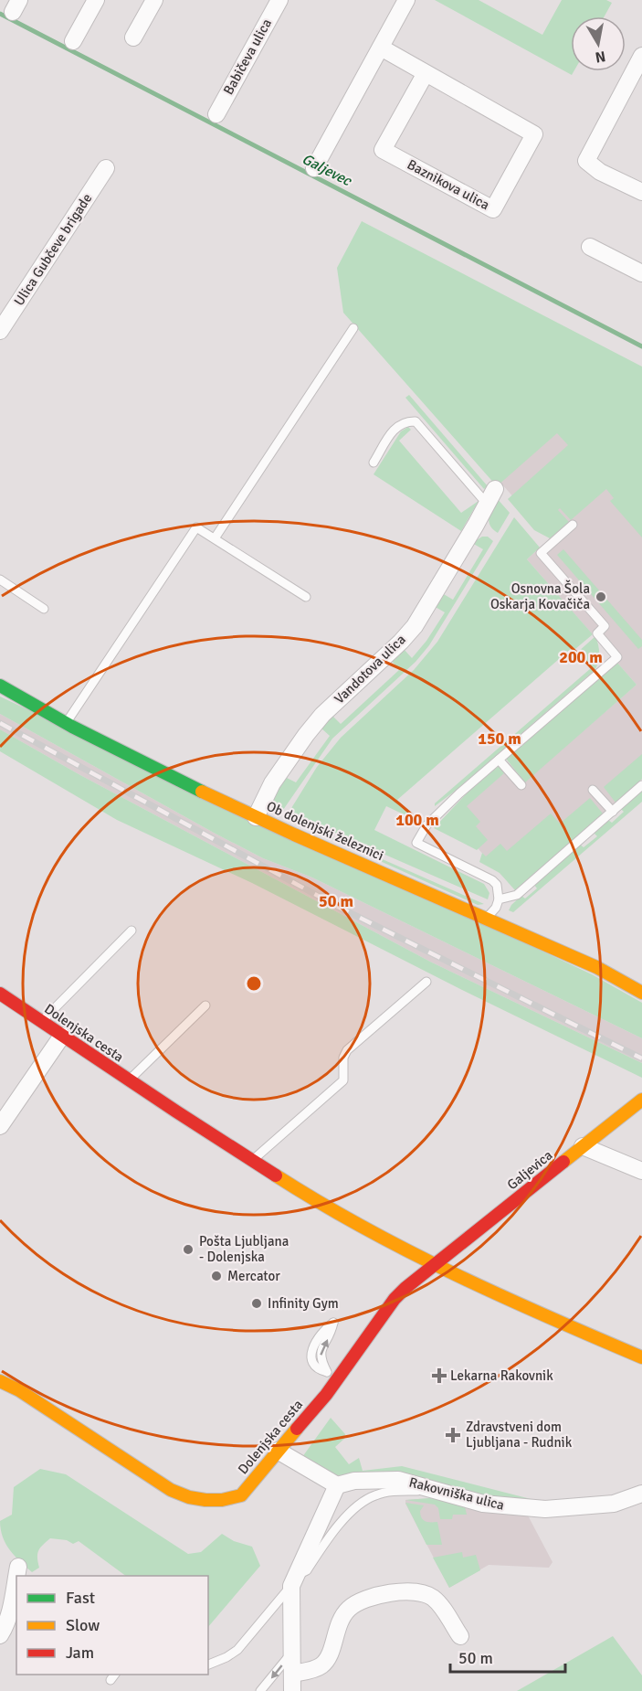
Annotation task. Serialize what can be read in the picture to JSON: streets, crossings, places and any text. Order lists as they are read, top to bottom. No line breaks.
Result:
{"streets":{"street":["Babičeva ulica","Baznikova ulica","Ulica Gubčeve brigade","Vandotova ulica","Ob dolenjski železnici","Dolenjska cesta","Galjevica","Rakovniška ulica"]},"crossings":[["Vandotova ulica","Ob dolenjski železnici"],["Dolenjska cesta","Galjevica"]],"water":["Galjevec"],"places":{"other":["Osnovna Šola Oskarja Kovačiča","Pošta Ljubljana - Dolenjska","Mercator","Infinity Gym"],"health":["Lekarna Rakovnik","Zdravstveni dom Ljubljana - Rudnik"]},"legend":["Fast","Slow","Jam"],"scale_bar":"50 m","north":"bottom","rings":["200 m","150 m","100 m","50 m"]}
